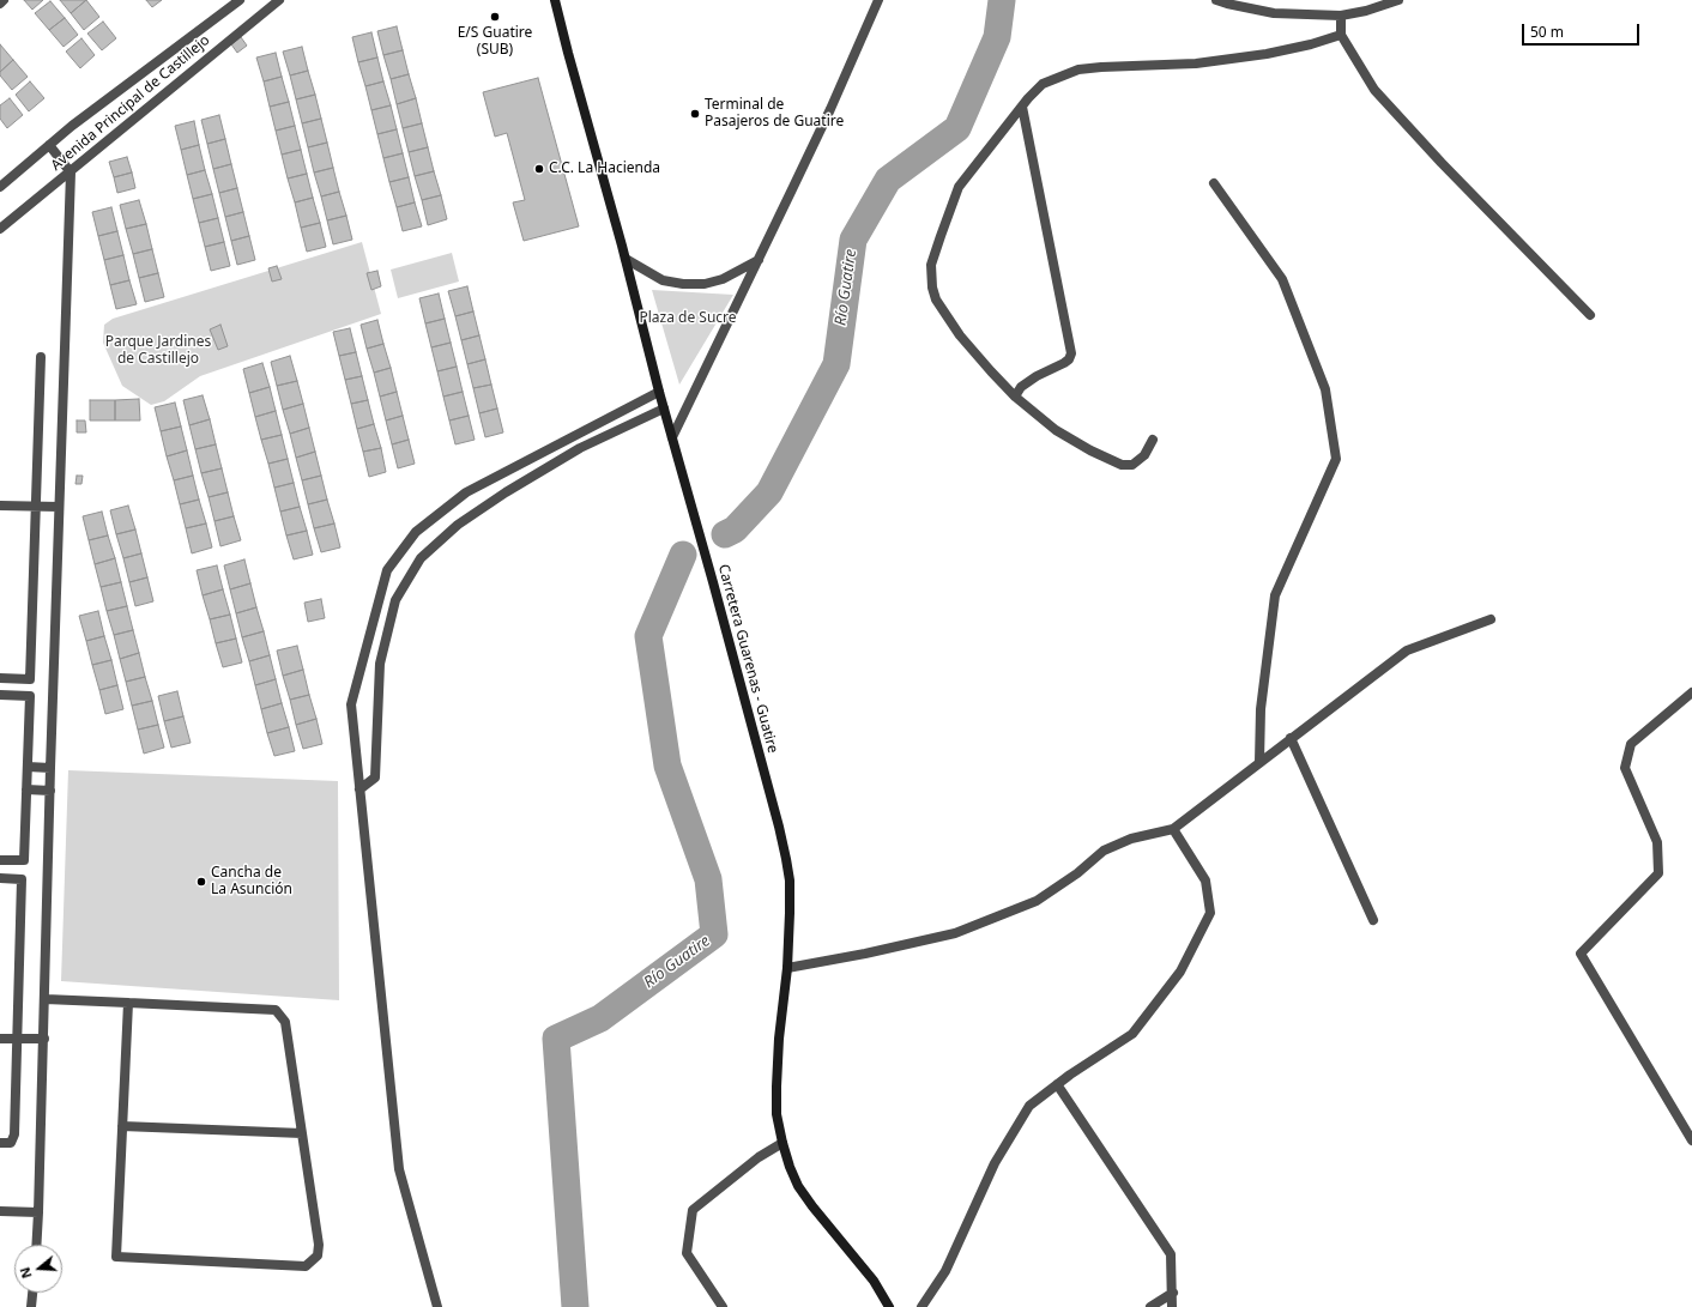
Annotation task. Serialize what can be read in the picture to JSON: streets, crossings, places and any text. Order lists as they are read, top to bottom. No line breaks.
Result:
{"streets":{"main road":["Carretera Guarenas - Guatire"],"street":["Avenida Principal de Castillejo"]},"water":["Río Guatire"],"parks":["Plaza de Sucre","Parque Jardines de Castillejo"],"places":["E/S Guatire (SUB)","Terminal de Pasajeros de Guatire","C.C. La Hacienda","Cancha de La Asunción"],"scale_bar":"50 m","north":"left"}
